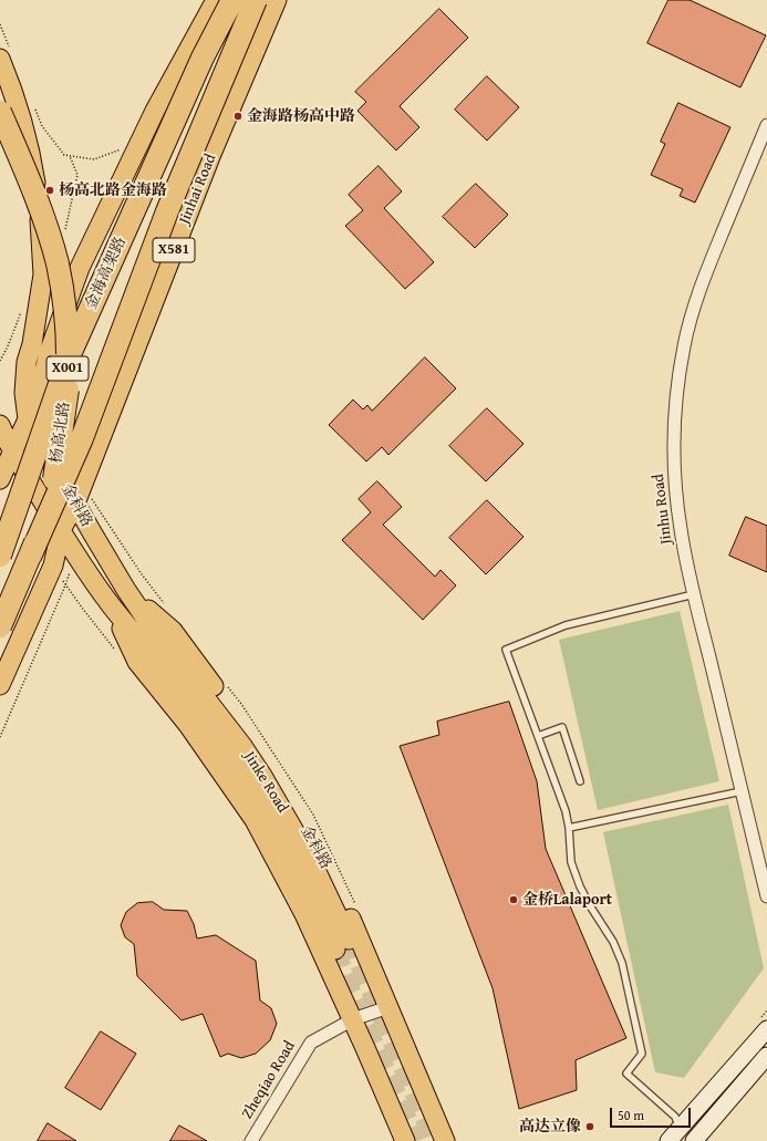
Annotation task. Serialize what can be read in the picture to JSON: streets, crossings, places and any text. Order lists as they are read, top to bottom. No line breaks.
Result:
{"streets":{"highway":["金海高架路","X001","杨高北路"],"main road":["Jinhai Road","X581","金科路","Jinke Road"],"street":["Jinhu Road","Zheqiao Road"]},"crossings":[["Jinhai Road","金科路"],["X001","金科路"],["金科路","Jinke Road"],["金科路","Zheqiao Road"]],"places":["金海路杨高中路","杨高北路金海路","金桥Lalaport","高达立像"],"scale_bar":"50 m"}
